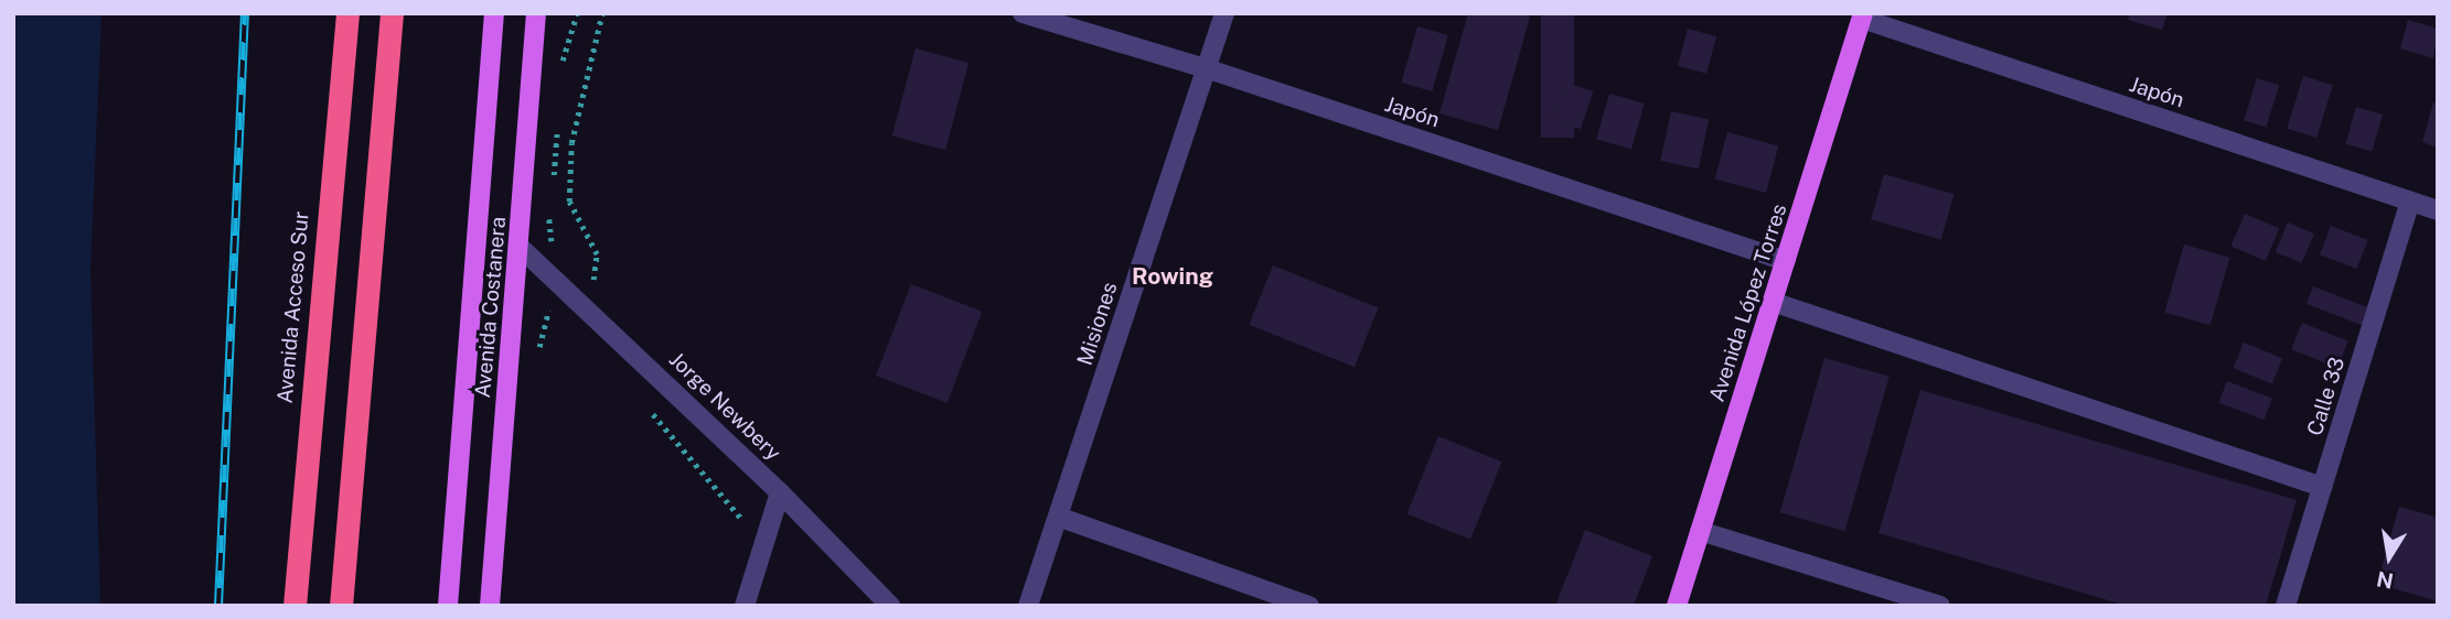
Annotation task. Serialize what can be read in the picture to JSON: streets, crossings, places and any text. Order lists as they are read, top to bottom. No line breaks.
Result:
{"streets":{"highway":["Avenida Acceso Sur"],"main road":["Avenida López Torres","Avenida Costanera"],"street":["Japón","Misiones","Calle 33","Jorge Newbery"]},"crossings":[["Japón","Avenida López Torres"],["Japón","Misiones"],["Japón","Calle 33"],["Avenida Costanera","Jorge Newbery"]],"districts":["Rowing"],"north":"bottom"}
